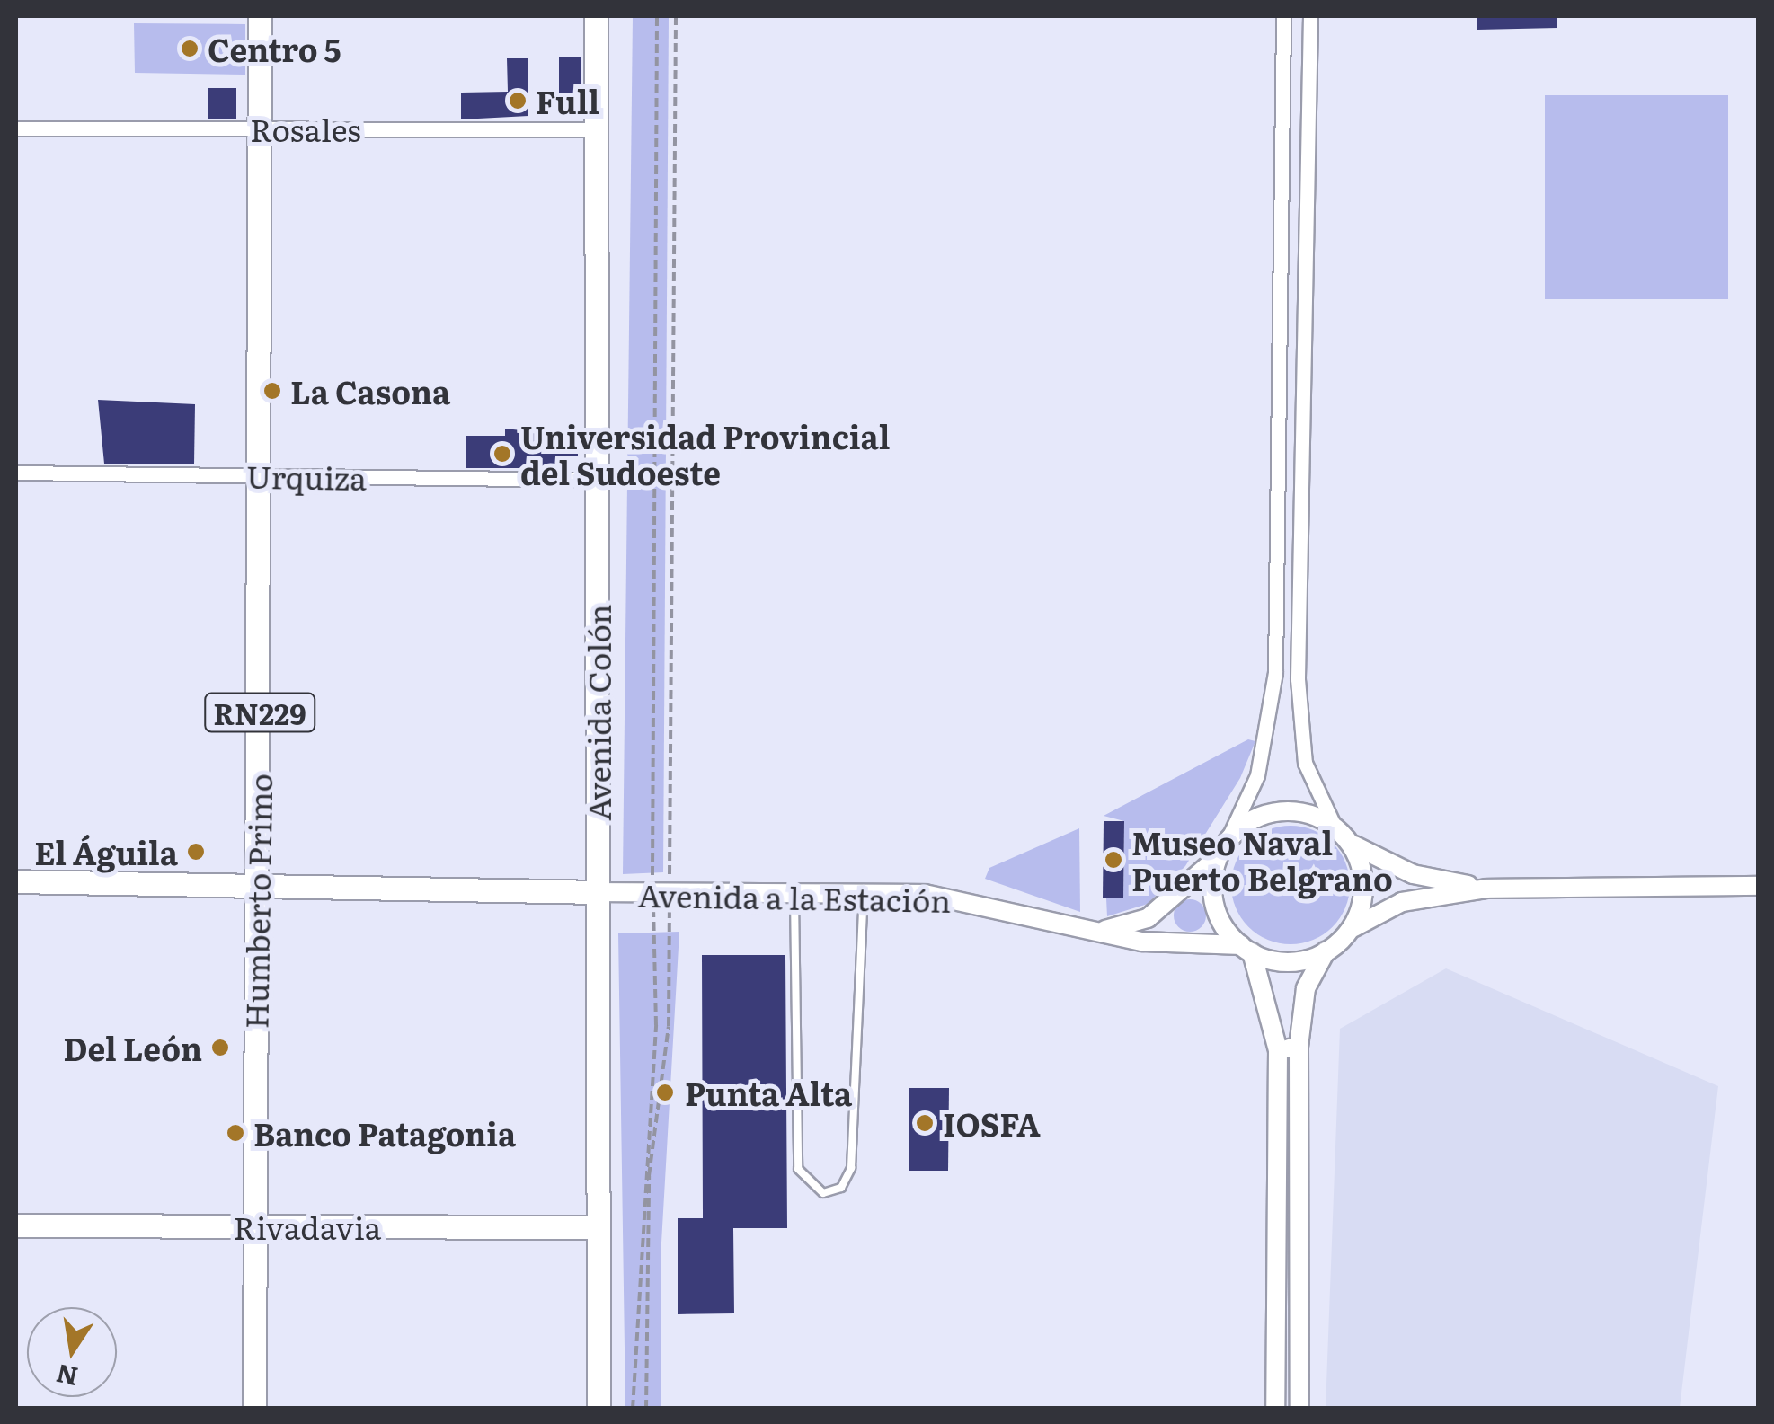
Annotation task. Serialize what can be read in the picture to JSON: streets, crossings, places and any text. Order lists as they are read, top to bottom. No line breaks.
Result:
{"streets":{"main road":["RN229","Avenida Colón","Humberto Primo","Rivadavia"],"street":["Rosales","Urquiza","Avenida a la Estación"]},"crossings":[["Rosales","Avenida Colón"],["Rosales","Humberto Primo"],["Urquiza","Avenida Colón"],["Urquiza","Humberto Primo"],["Avenida Colón","Avenida a la Estación"],["Avenida Colón","Rivadavia"],["Humberto Primo","Rivadavia"]],"places":["Centro 5","Full","La Casona","Universidad Provincial del Sudoeste","El Águila","Museo Naval Puerto Belgrano","Del León","Punta Alta","IOSFA","Banco Patagonia"],"north":"bottom"}
